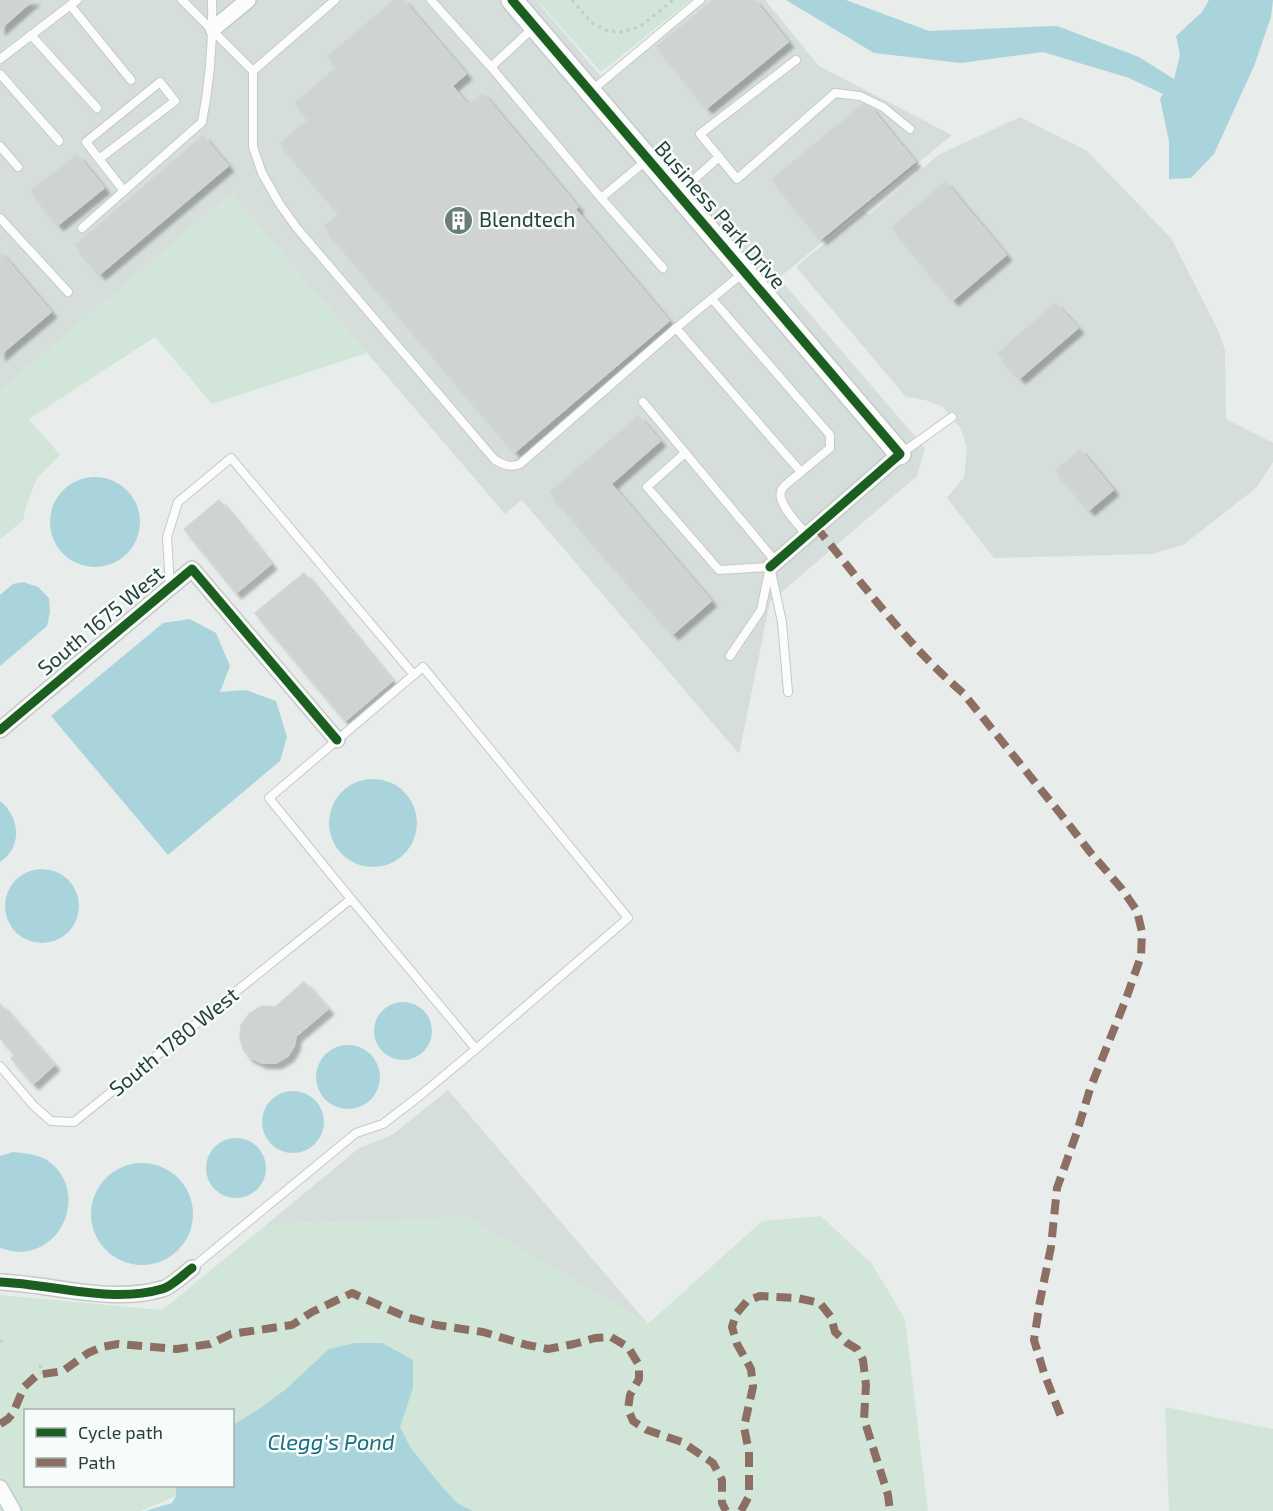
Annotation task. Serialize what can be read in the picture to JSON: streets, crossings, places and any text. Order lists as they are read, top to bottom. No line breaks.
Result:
{"streets":{"street":["Business Park Drive","South 1675 West"],"lane":["South 1780 West"]},"water":["Clegg's Pond"],"places":{"building":["Blendtech"]},"legend":["Cycle path","Path"]}
